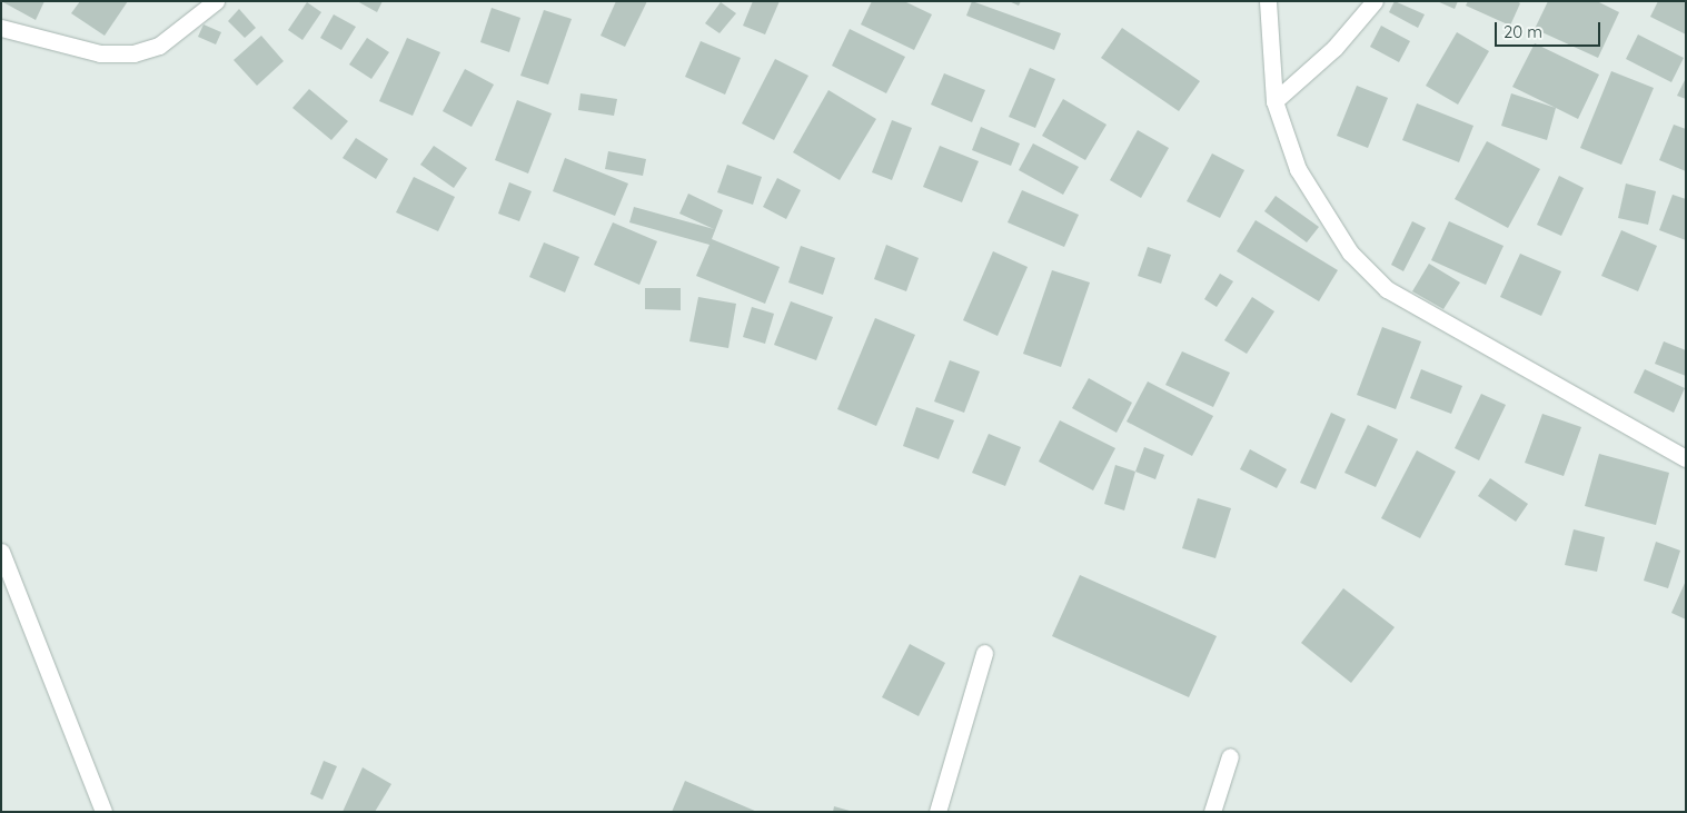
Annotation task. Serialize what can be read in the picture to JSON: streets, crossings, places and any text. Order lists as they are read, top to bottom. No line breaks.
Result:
{"scale_bar":"20 m"}
